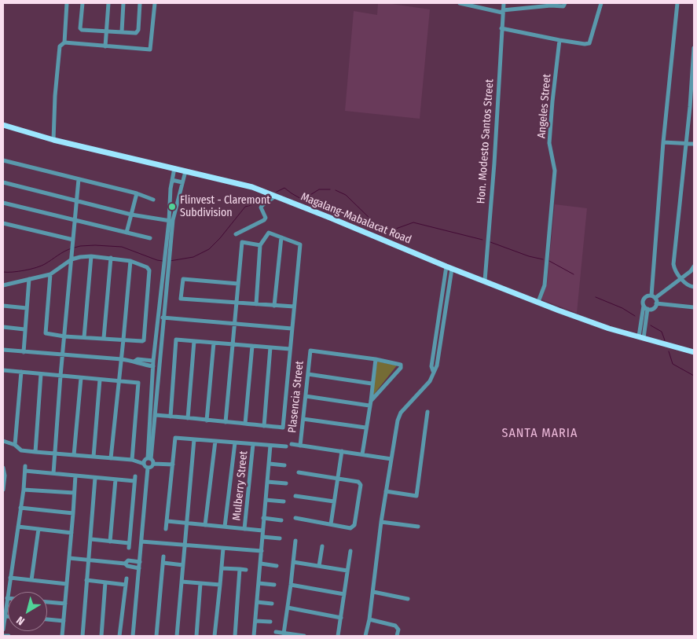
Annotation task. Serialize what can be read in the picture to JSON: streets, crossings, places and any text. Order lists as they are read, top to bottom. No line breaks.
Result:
{"streets":{"main road":["Magalang-Mabalacat Road"],"street":["Angeles Street","Hon. Modesto Santos Street","Plasencia Street","Mulberry Street"]},"crossings":[["Angeles Street","Magalang-Mabalacat Road"],["Hon. Modesto Santos Street","Magalang-Mabalacat Road"]],"districts":["SANTA MARIA"],"places":["Flinvest - Claremont Subdivision"],"north":"bottom left"}
